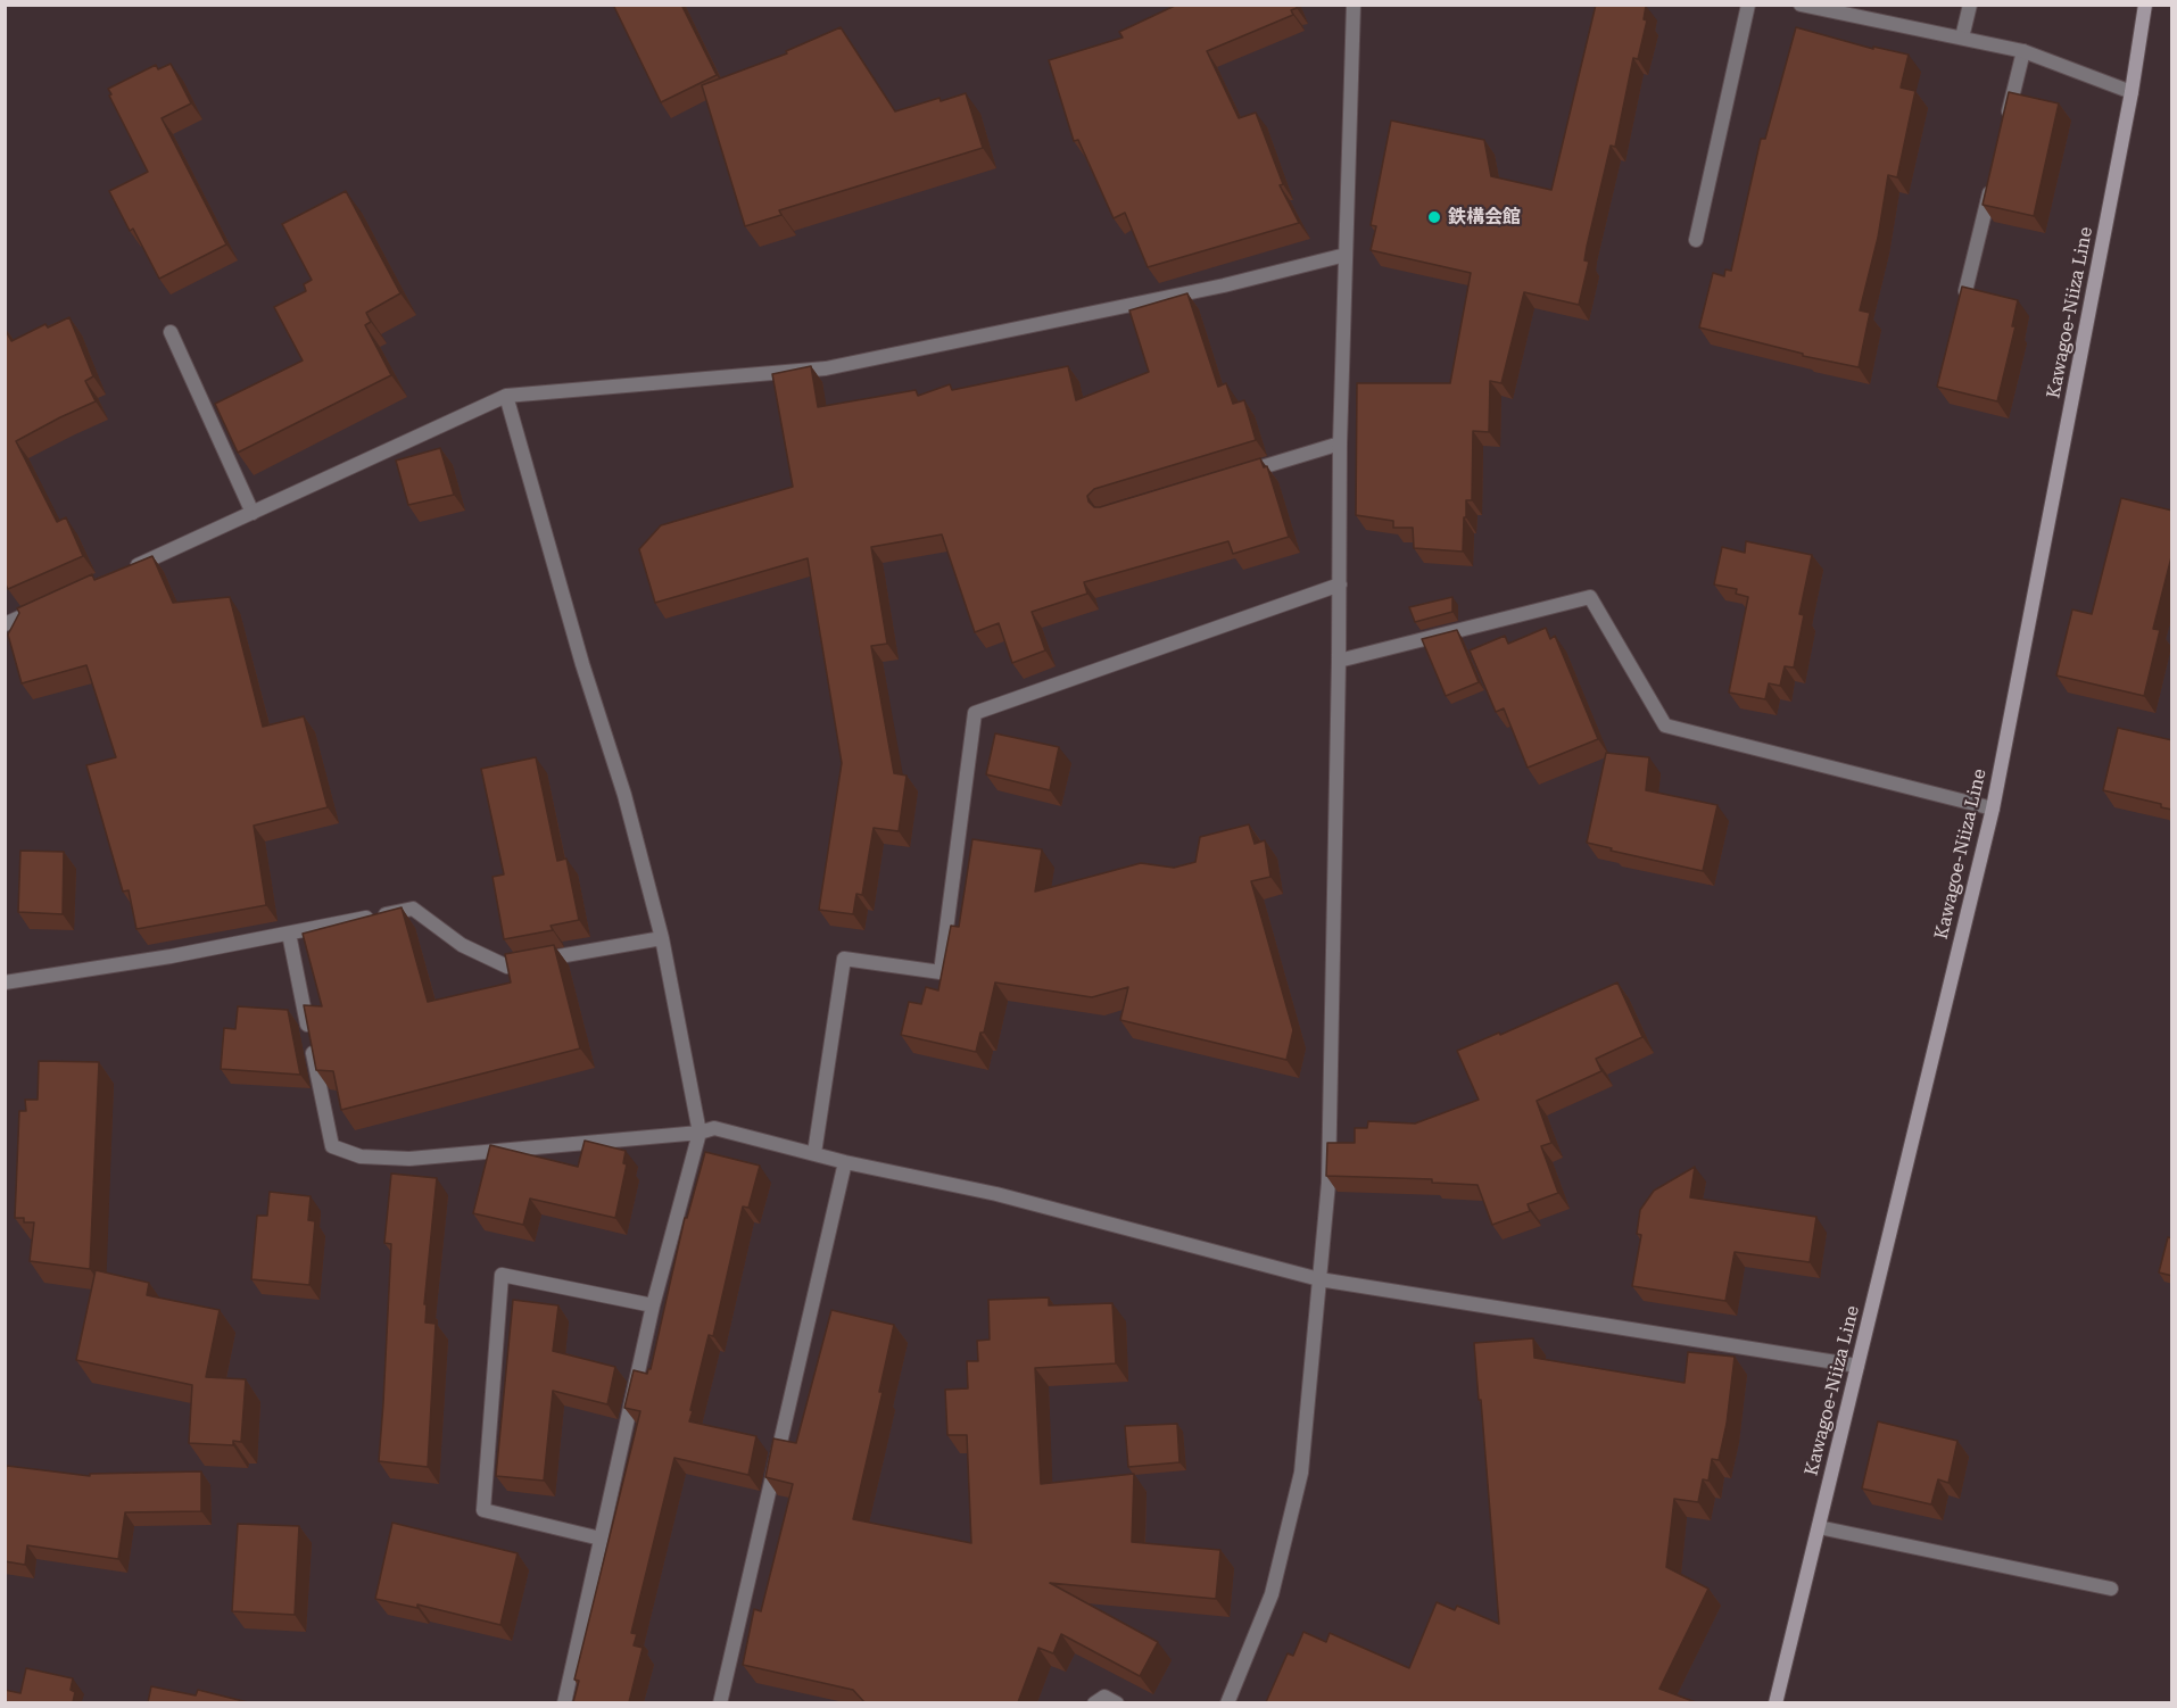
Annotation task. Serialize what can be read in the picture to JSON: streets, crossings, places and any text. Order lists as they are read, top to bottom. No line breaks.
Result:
{"streets":{"main road":["Kawagoe-Niiza Line"]},"places":["鉄構会館"]}
